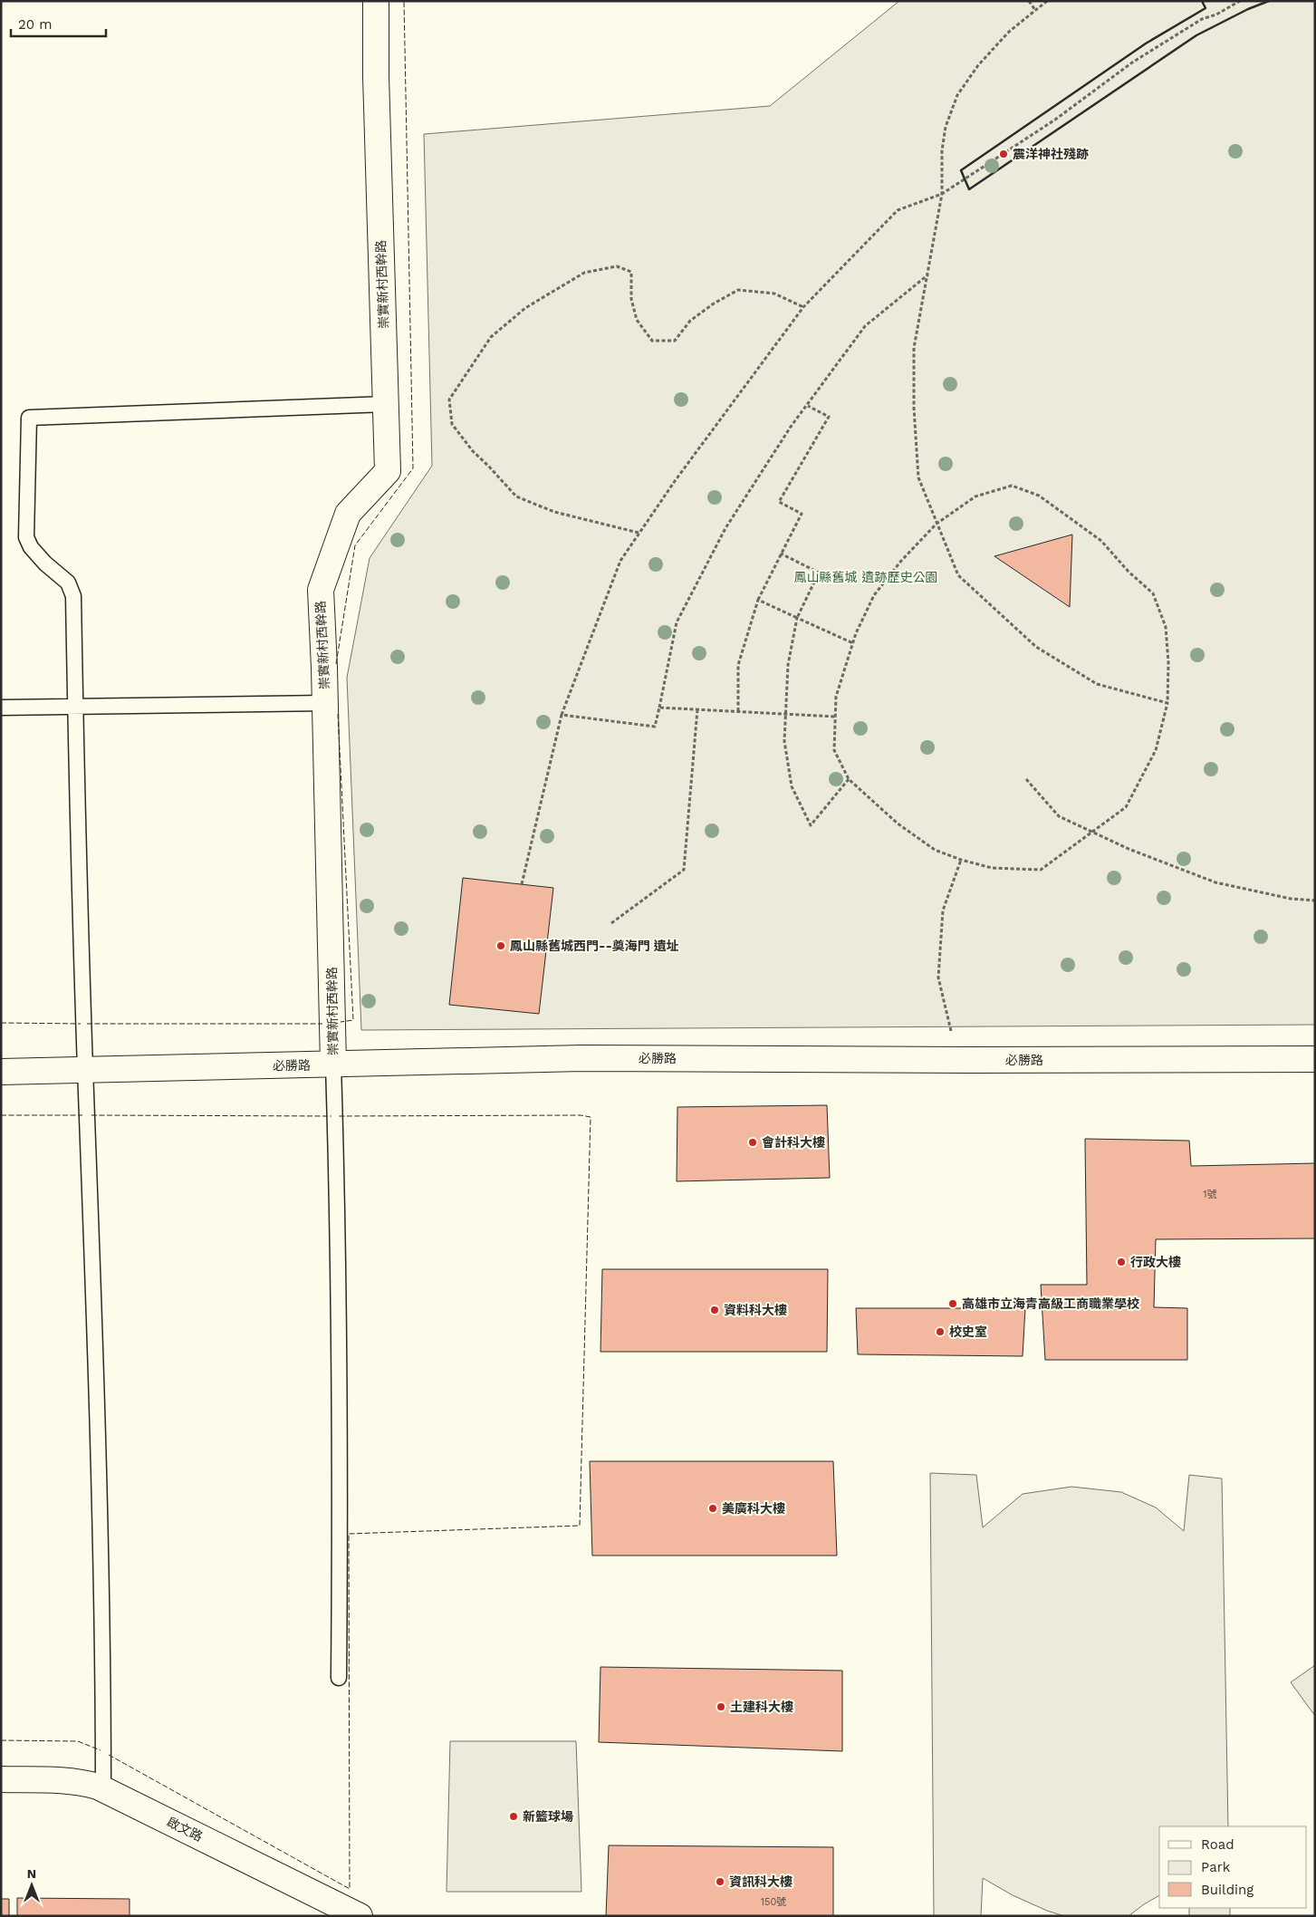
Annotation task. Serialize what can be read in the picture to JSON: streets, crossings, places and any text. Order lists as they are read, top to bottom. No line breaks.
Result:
{"streets":{"street":["崇實新村西幹路","必勝路","啟文路"]},"crossings":[["崇實新村西幹路","必勝路"]],"parks":["鳳山縣舊城 遺跡歷史公園"],"places":["震洋神社殘跡","鳳山縣舊城西門--奠海門 遺址","會計科大樓","行政大樓","高雄市立海青高級工商職業學校","資料科大樓","校史室","美廣科大樓","土建科大樓","新籃球場","資訊科大樓"],"house_numbers":["1號","150號"],"legend":["Road","Park","Building"],"scale_bar":"20 m","north":"top"}
